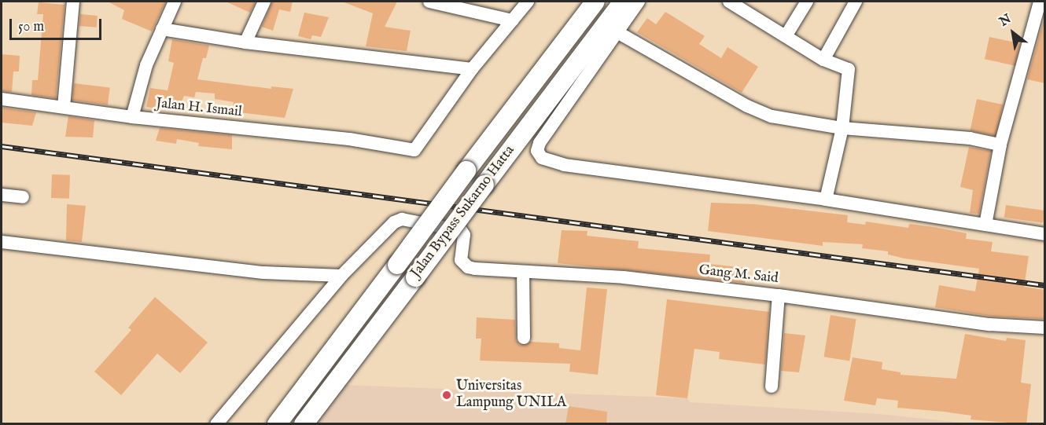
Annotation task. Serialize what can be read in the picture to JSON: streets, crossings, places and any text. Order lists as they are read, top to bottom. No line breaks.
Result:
{"streets":{"highway":["Jalan Bypass Sukarno Hatta"],"street":["Jalan H. Ismail","Gang M. Said"]},"places":["Universitas Lampung UNILA"],"scale_bar":"50 m","north":"top left"}
